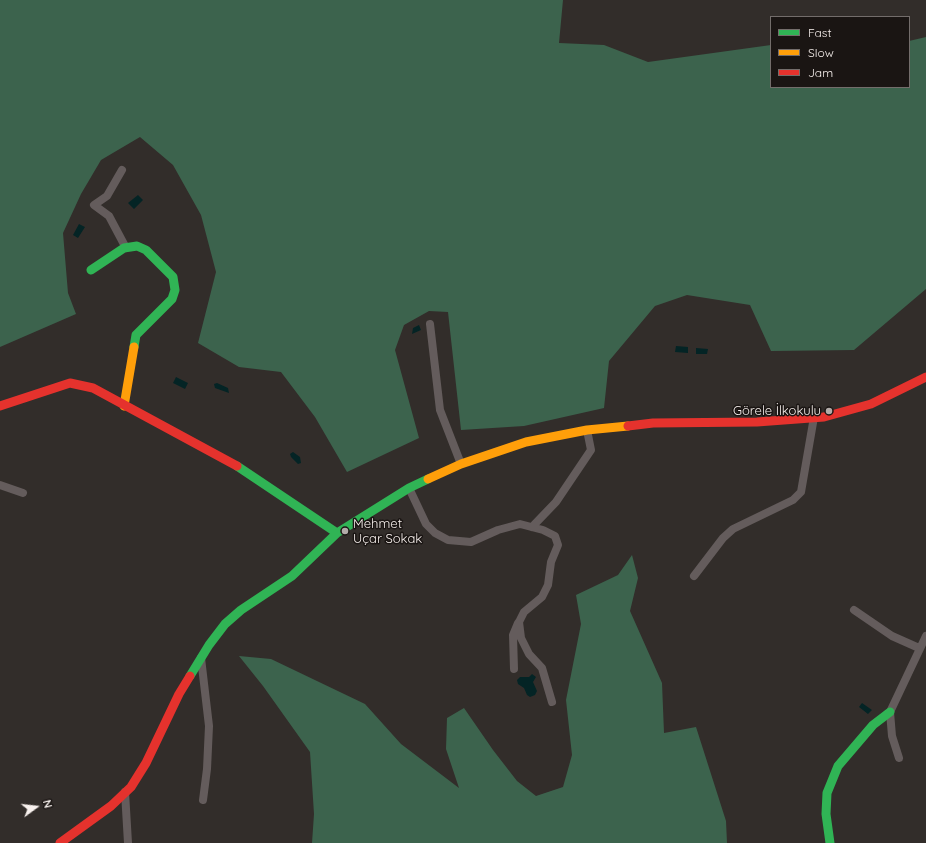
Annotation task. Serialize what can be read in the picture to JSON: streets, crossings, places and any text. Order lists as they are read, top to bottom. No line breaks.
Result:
{"places":["Görele İlkokulu","Mehmet Uçar Sokak"],"legend":["Fast","Slow","Jam"],"north":"right"}
